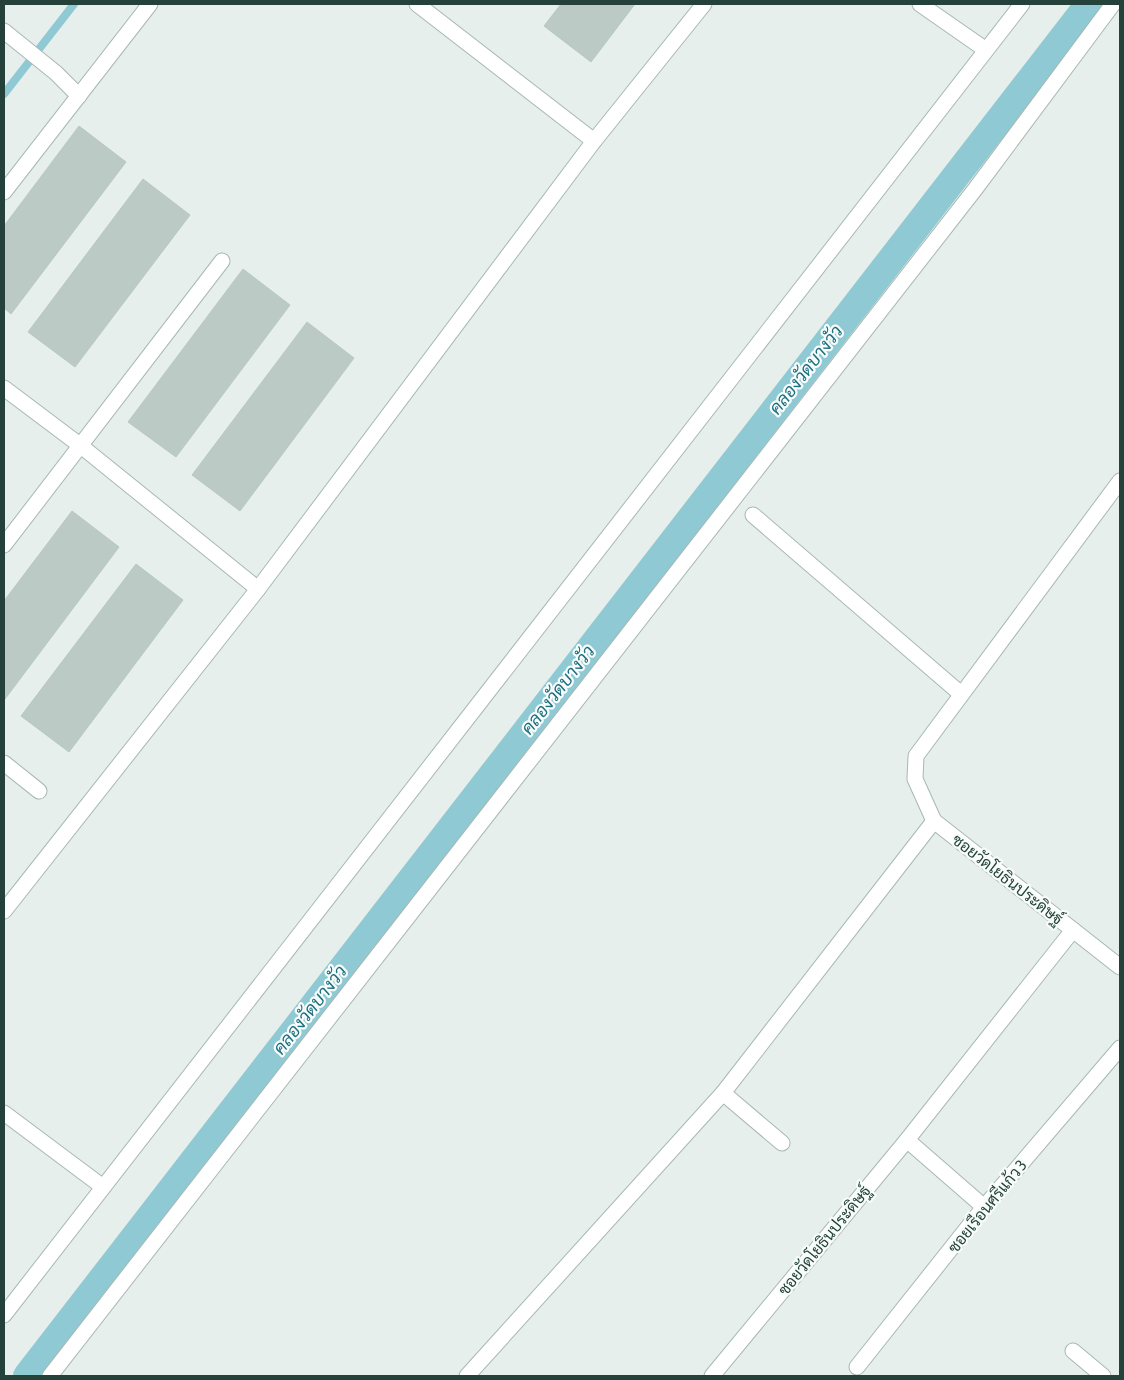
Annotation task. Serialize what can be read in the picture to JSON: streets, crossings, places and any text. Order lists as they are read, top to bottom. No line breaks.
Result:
{"streets":{"street":["ซอยวัดโยธินประดิษฐ์","ซอยเรือนศรีแก้ว 3"]},"water":["คลองวัดบางวัว"]}
